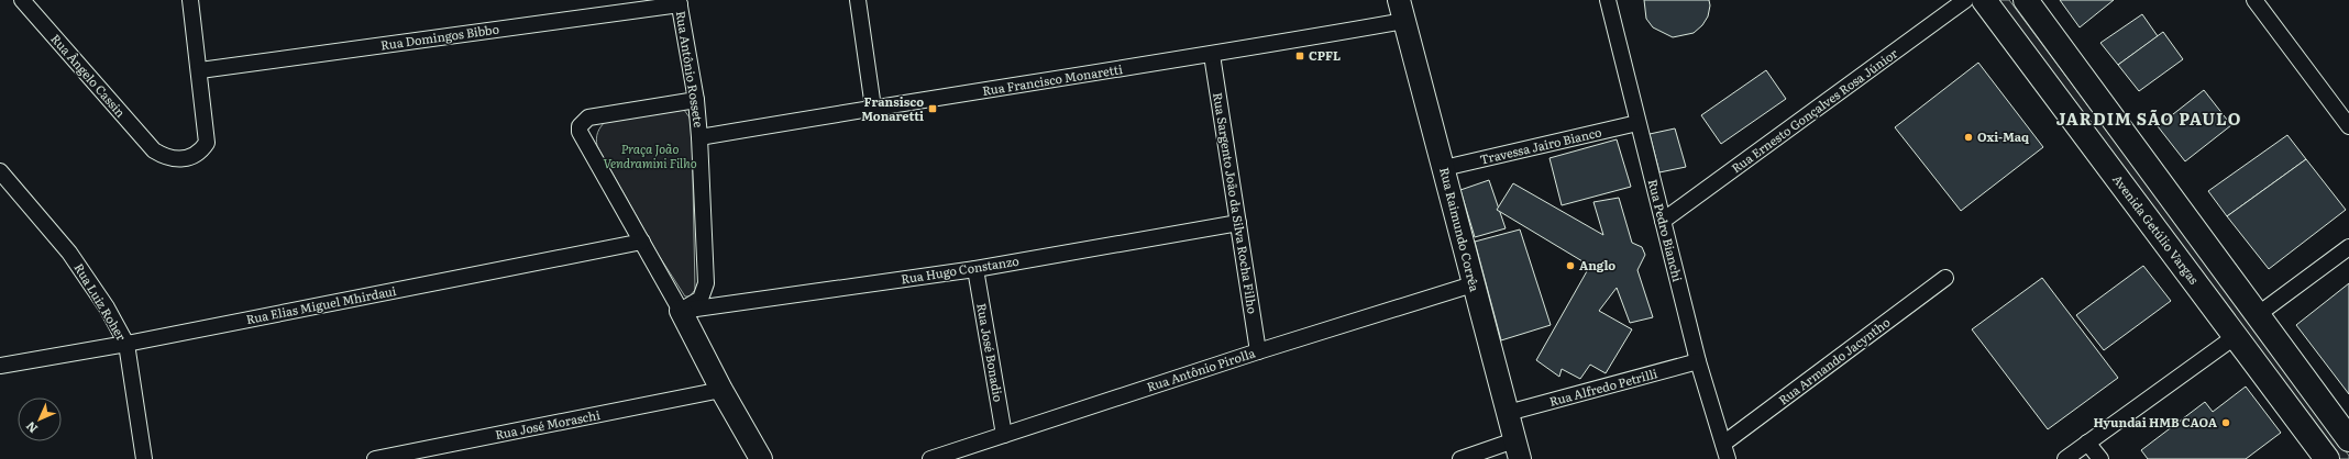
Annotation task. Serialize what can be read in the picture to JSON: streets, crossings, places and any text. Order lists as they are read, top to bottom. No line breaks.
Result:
{"streets":{"main road":["Rua Raimundo Corrêa","Avenida Getúlio Vargas"],"street":["Rua Domingos Bibbo","Rua Antônio Rossete","Rua Ângelo Cassin","Rua Francisco Monaretti","Rua Ernesto Gonçalves Rosa Júnior","Travessa Jairo Bianco","Rua Sargento João da Silva Rocha Filho","Rua Pedro Bianchi","Rua Hugo Constanzo","Rua Luiz Roher","Rua Elias Miguel Mhirdaui","Rua José Bonadio","Rua Armando Jacyntho","Rua Antônio Pirolla","Rua Alfredo Petrilli","Rua José Moraschi"]},"crossings":[["Rua Domingos Bibbo","Rua Antônio Rossete"],["Rua Domingos Bibbo","Rua Ângelo Cassin"],["Rua Antônio Rossete","Rua Francisco Monaretti"],["Rua Antônio Rossete","Rua Hugo Constanzo"],["Rua Francisco Monaretti","Rua Sargento João da Silva Rocha Filho"],["Rua Francisco Monaretti","Rua Raimundo Corrêa"],["Rua Ernesto Gonçalves Rosa Júnior","Rua Pedro Bianchi"],["Travessa Jairo Bianco","Rua Raimundo Corrêa"],["Travessa Jairo Bianco","Rua Pedro Bianchi"],["Rua Sargento João da Silva Rocha Filho","Rua Hugo Constanzo"],["Rua Sargento João da Silva Rocha Filho","Rua Antônio Pirolla"],["Rua Raimundo Corrêa","Rua Antônio Pirolla"],["Rua Raimundo Corrêa","Rua Alfredo Petrilli"],["Rua Pedro Bianchi","Rua Armando Jacyntho"],["Rua Pedro Bianchi","Rua Alfredo Petrilli"],["Rua Hugo Constanzo","Rua José Bonadio"],["Rua Luiz Roher","Rua Elias Miguel Mhirdaui"],["Rua José Bonadio","Rua Antônio Pirolla"]],"districts":["JARDIM SÃO PAULO"],"parks":["Praça João Vendramini Filho"],"places":{"transit":["CPFL","Fransisco Monaretti"],"other":["Oxi-Maq","Anglo","Hyundai HMB CAOA"]},"north":"bottom left"}
